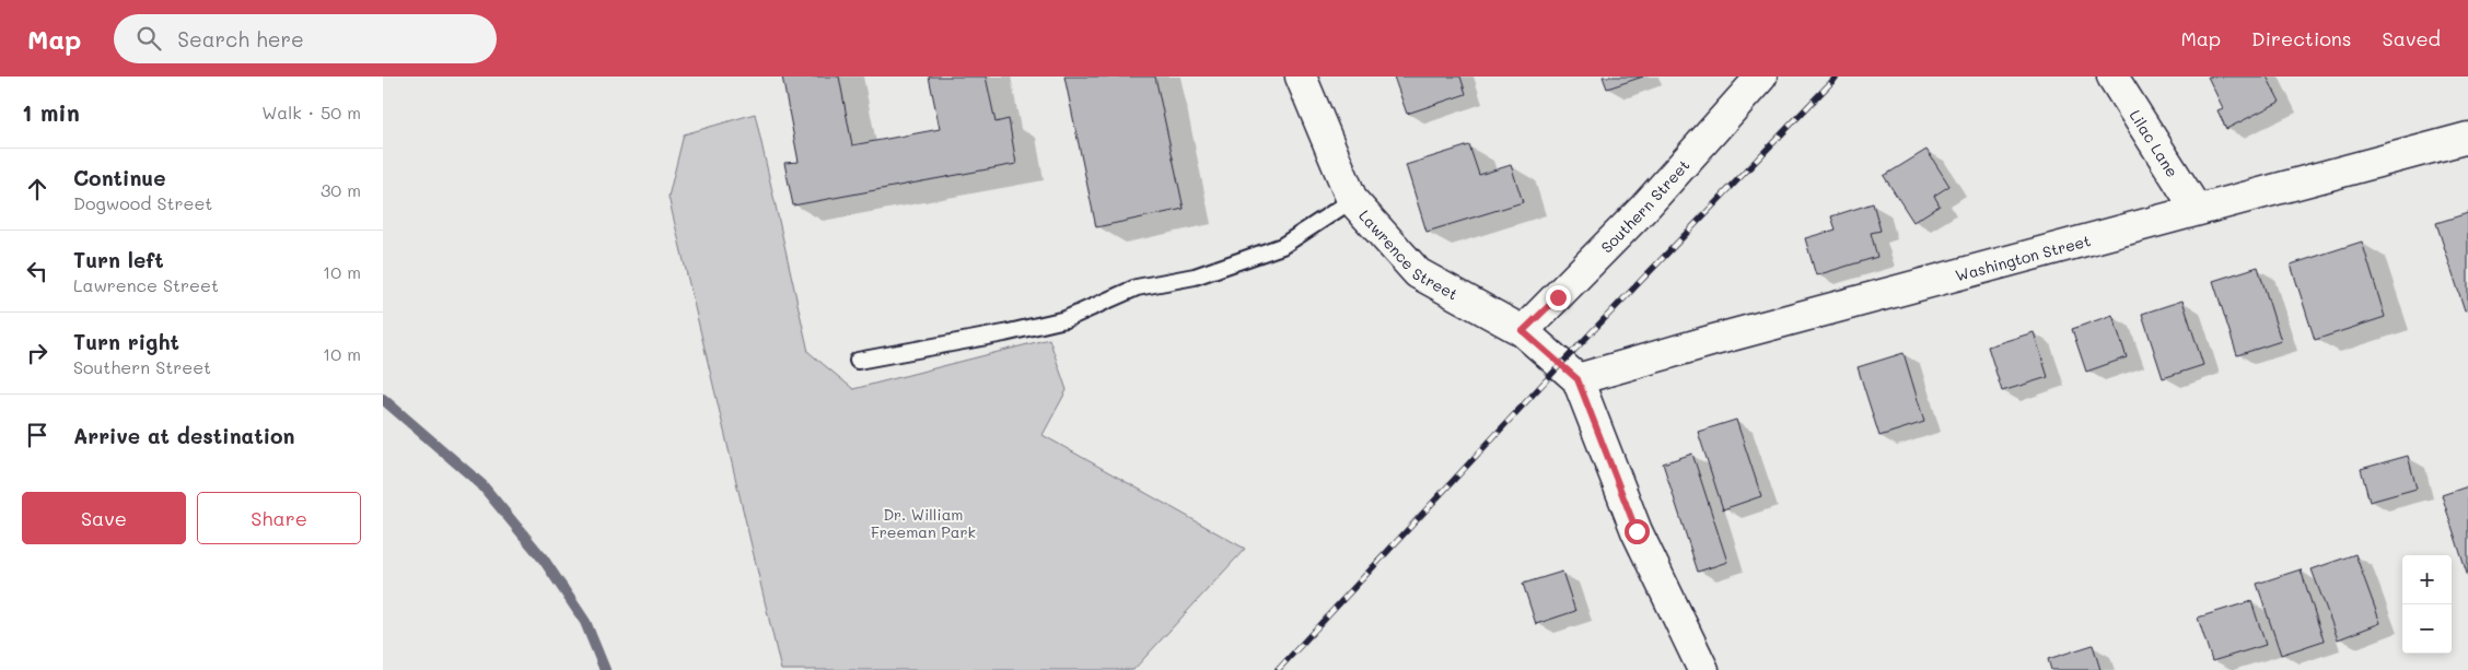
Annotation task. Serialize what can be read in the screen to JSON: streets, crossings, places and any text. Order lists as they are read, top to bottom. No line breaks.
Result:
{"streets":{"street":["Lilac Lane","Southern Street","Lawrence Street","Washington Street"]},"crossings":[["Lilac Lane","Washington Street"],["Southern Street","Lawrence Street"],["Lawrence Street","Washington Street"]],"parks":["Dr. William Freeman Park"],"page":{"header":"Map","search":"Search here","nav":["Map","Directions","Saved"],"heading":["1 min","Walk · 50 m"],"list":[["Continue","Dogwood Street","30 m"],["Turn left","Lawrence Street","10 m"],["Turn right","Southern Street","10 m"],"Arrive at destination"],"buttons":["Save","Share"],"map_buttons":["+","−"]}}
